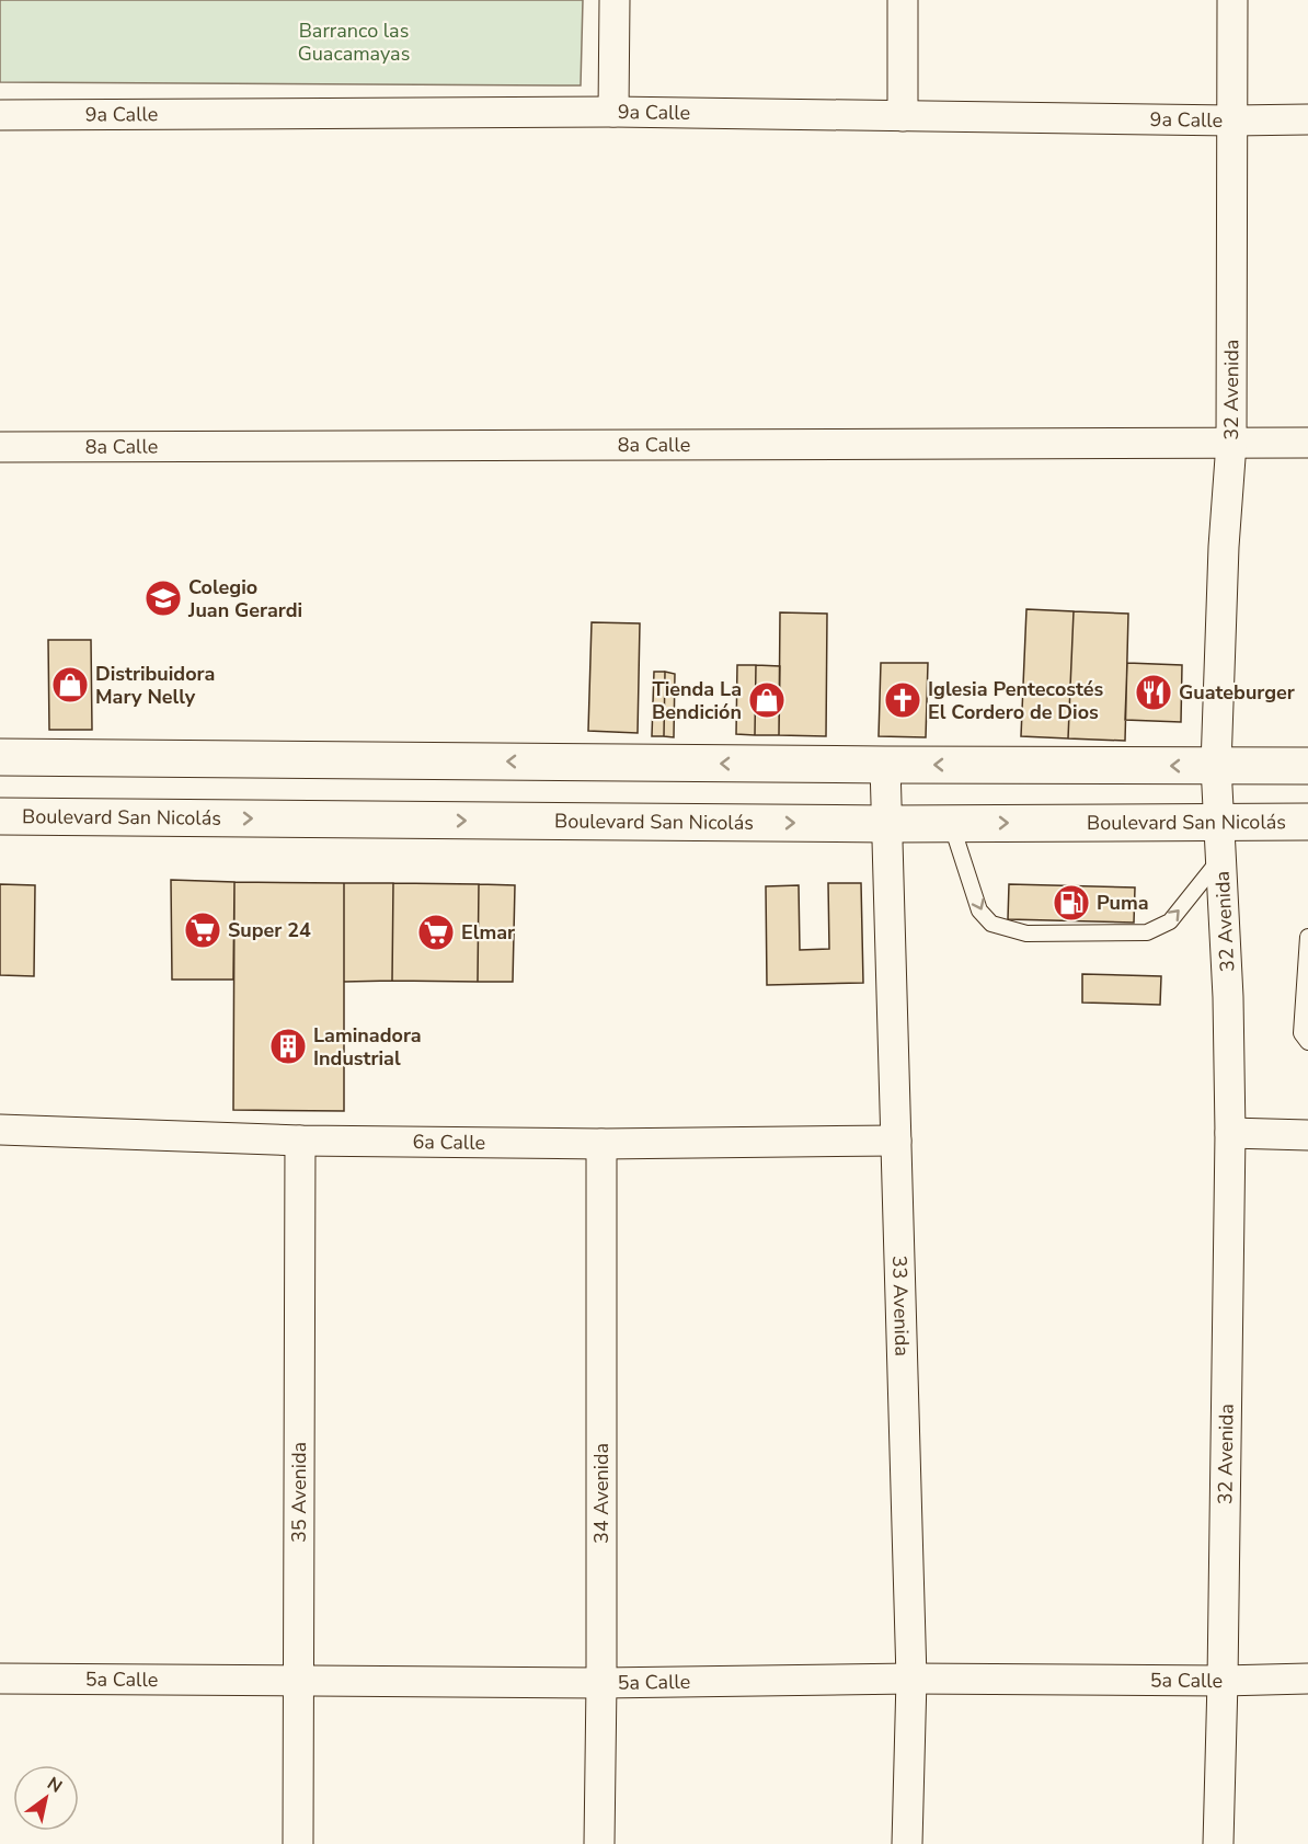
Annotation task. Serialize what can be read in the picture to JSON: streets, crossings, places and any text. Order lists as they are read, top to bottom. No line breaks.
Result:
{"streets":{"main road":["Boulevard San Nicolás"],"street":["9a Calle","32 Avenida","8a Calle","6a Calle","33 Avenida","35 Avenida","34 Avenida","5a Calle"]},"crossings":[["9a Calle","32 Avenida"],["32 Avenida","8a Calle"],["32 Avenida","Boulevard San Nicolás"],["32 Avenida","5a Calle"],["Boulevard San Nicolás","33 Avenida"],["6a Calle","33 Avenida"],["6a Calle","35 Avenida"],["6a Calle","34 Avenida"],["33 Avenida","5a Calle"],["35 Avenida","5a Calle"],["34 Avenida","5a Calle"]],"parks":["Barranco las Guacamayas"],"places":{"school or university":["Colegio Juan Gerardi"],"shop":["Distribuidora Mary Nelly","Tienda La Bendición"],"restaurant":["Guateburger"],"church":["Iglesia Pentecostés El Cordero de Dios"],"fuel station":["Puma"],"supermarket":["Super 24","Elmar"],"building":["Laminadora Industrial"]},"north":"top right"}
